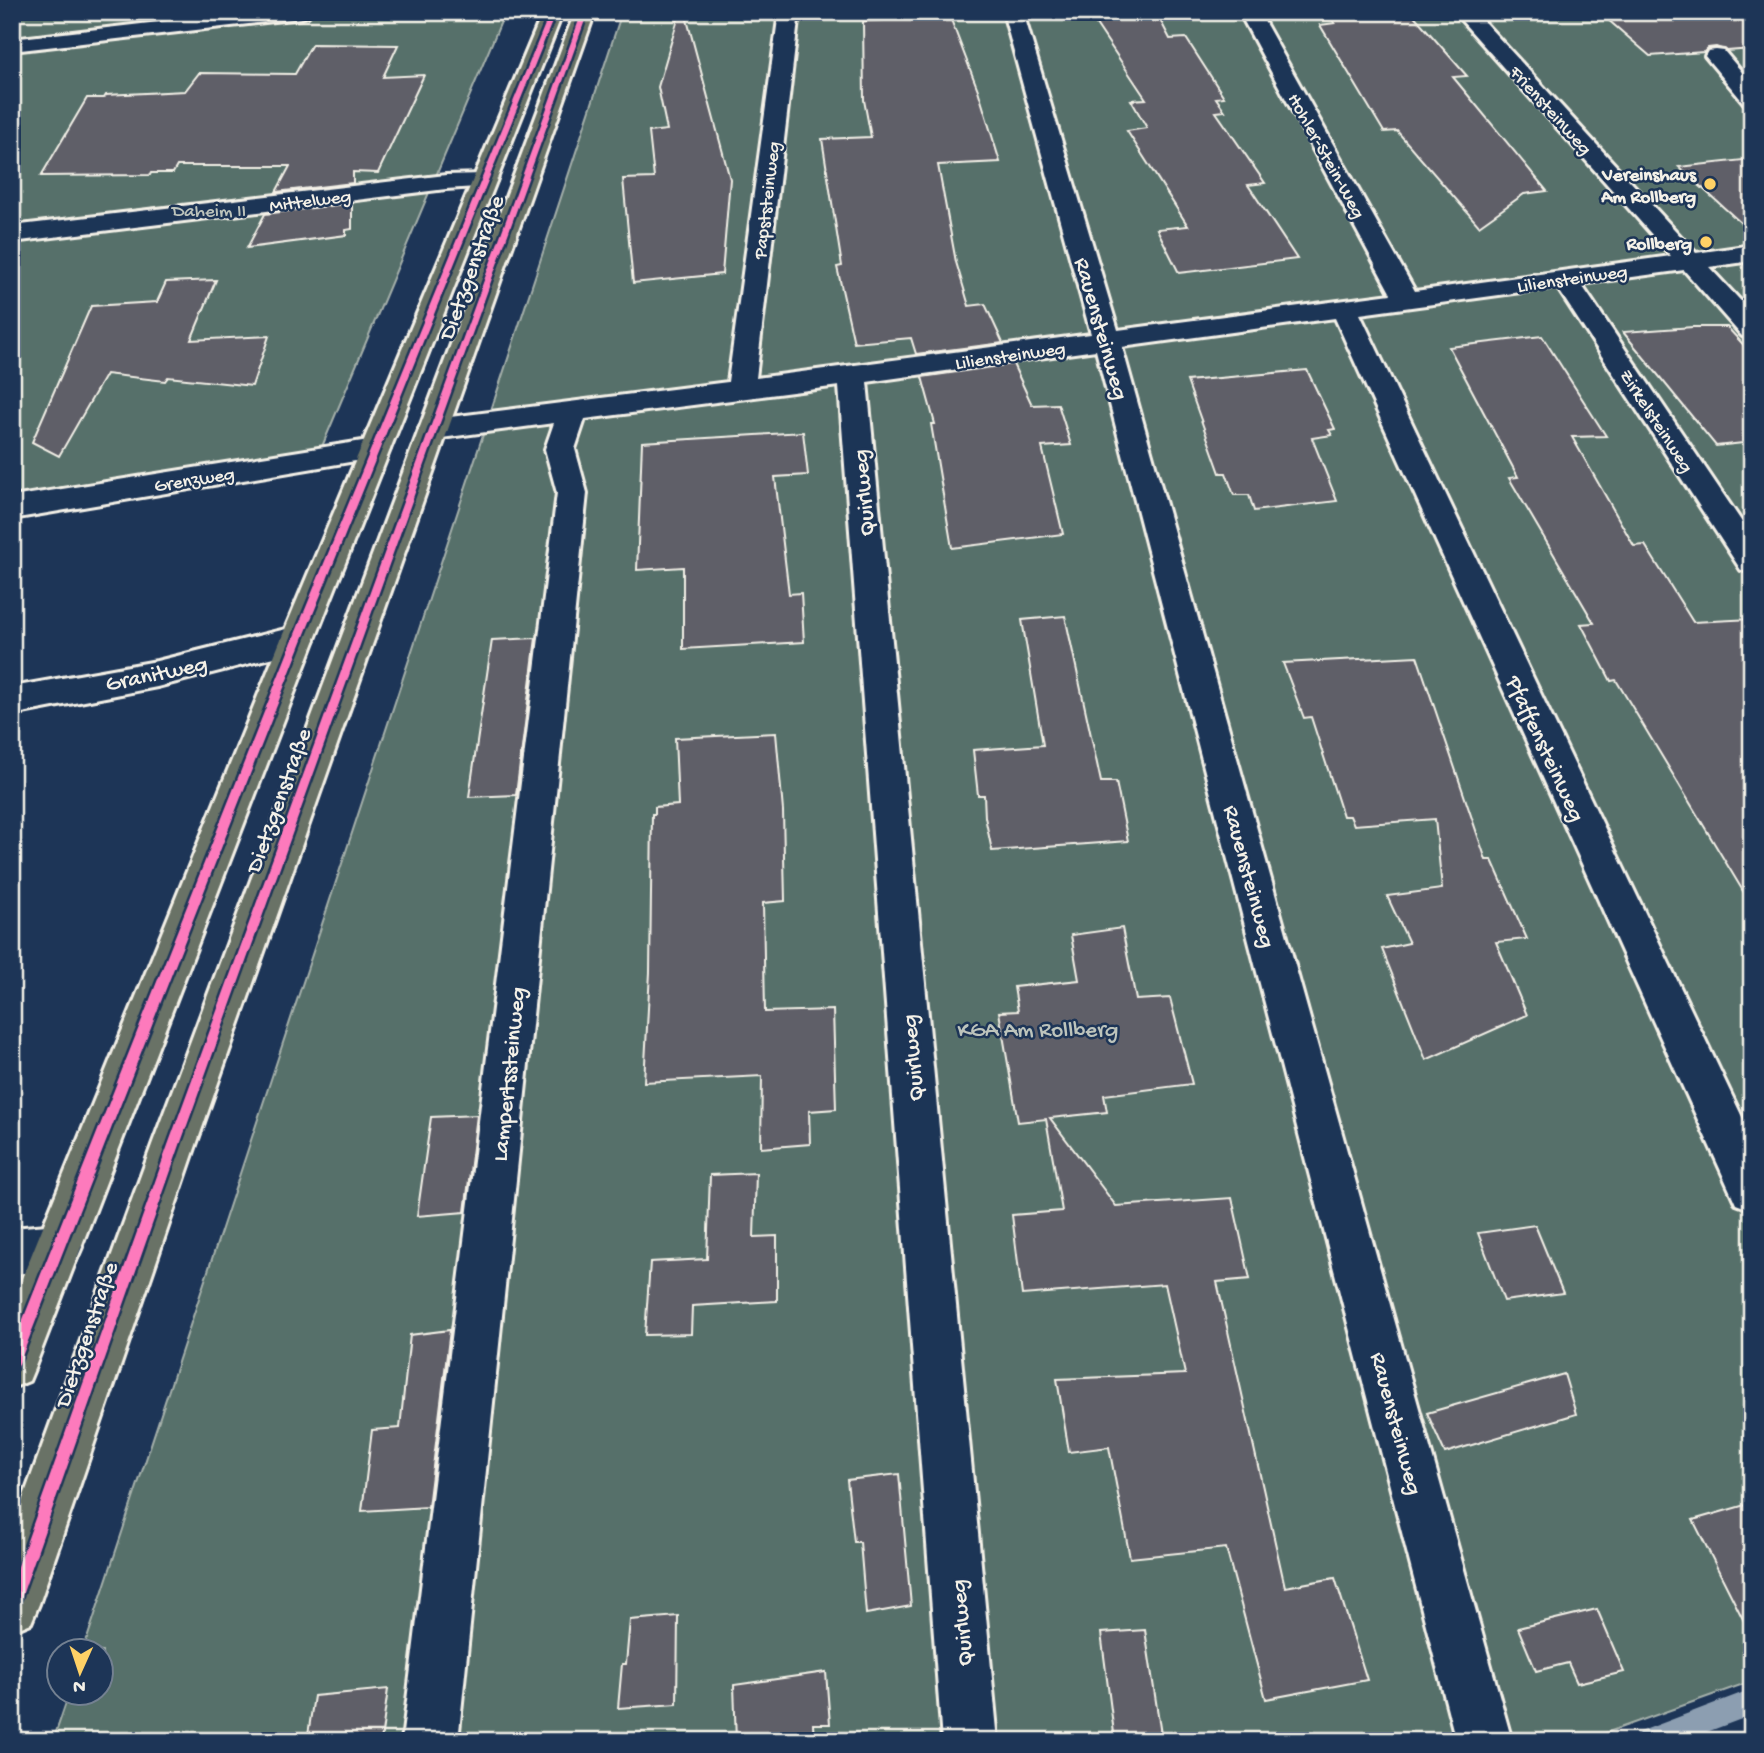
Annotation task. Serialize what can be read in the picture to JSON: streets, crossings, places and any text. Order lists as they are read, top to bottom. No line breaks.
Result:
{"streets":{"main road":["Dietzgenstraße"],"lane":["Friensteinweg","Hohler-Stein-Weg","Mittelweg","Papststeinweg","Liliensteinweg","Rauensteinweg","Zirkelsteinweg","Grenzweg","Quirlweg","Granitweg","Pfaffensteinweg","Lampertssteinweg"]},"crossings":[["Friensteinweg","Liliensteinweg"],["Hohler-Stein-Weg","Liliensteinweg"],["Mittelweg","Dietzgenstraße"],["Papststeinweg","Liliensteinweg"],["Dietzgenstraße","Liliensteinweg"],["Dietzgenstraße","Grenzweg"],["Dietzgenstraße","Granitweg"],["Liliensteinweg","Rauensteinweg"],["Liliensteinweg","Zirkelsteinweg"],["Liliensteinweg","Quirlweg"],["Liliensteinweg","Pfaffensteinweg"],["Liliensteinweg","Lampertssteinweg"]],"parks":["Daheim II","KGA Am Rollberg"],"places":["Vereinshaus Am Rollberg","Rollberg"],"north":"bottom"}
